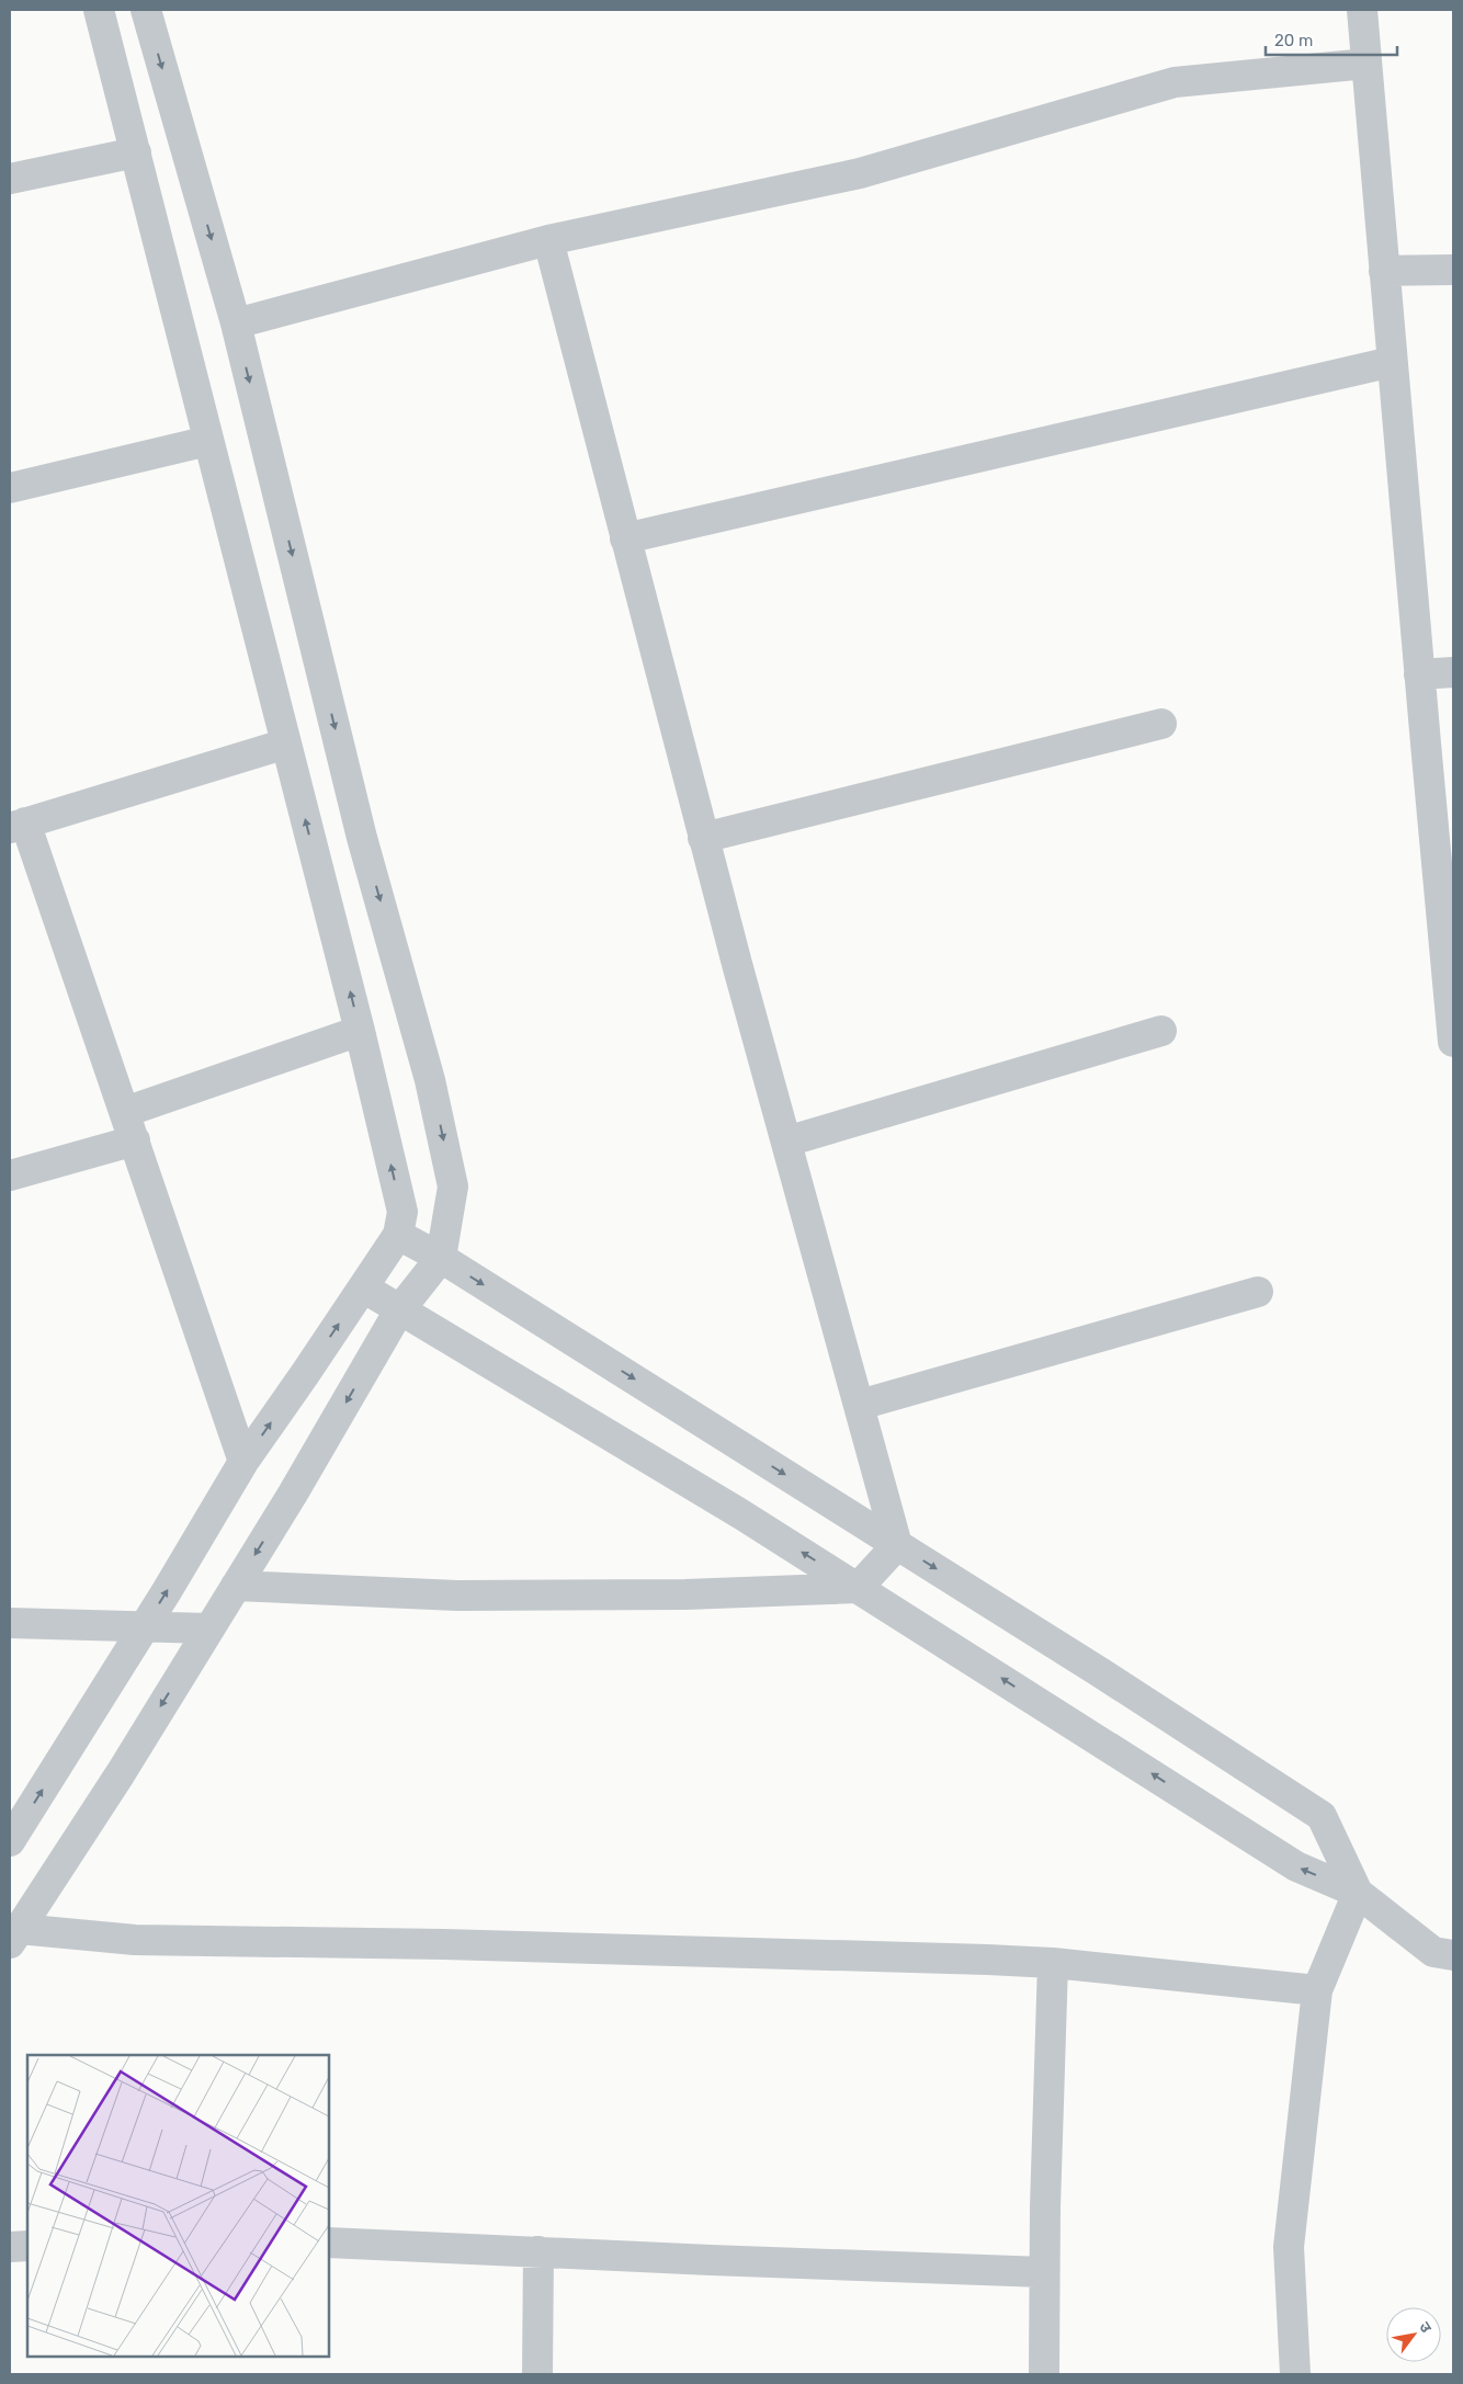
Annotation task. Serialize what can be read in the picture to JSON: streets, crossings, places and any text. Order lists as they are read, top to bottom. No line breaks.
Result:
{"scale_bar":"20 m","north":"top right"}
